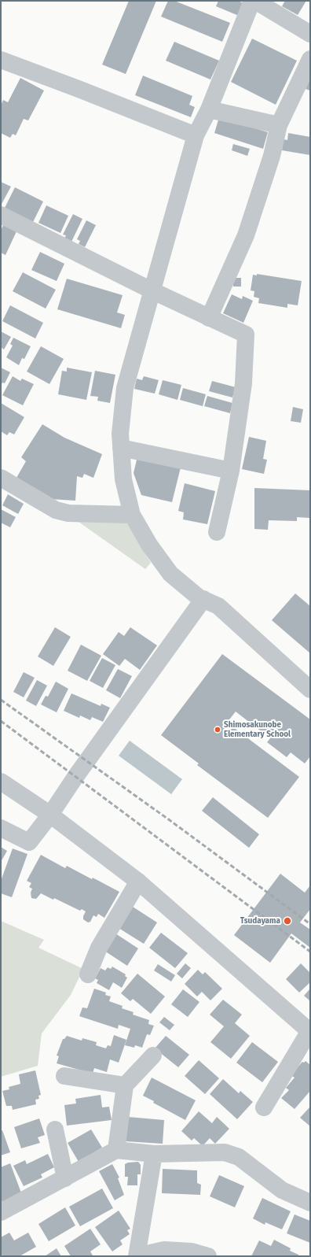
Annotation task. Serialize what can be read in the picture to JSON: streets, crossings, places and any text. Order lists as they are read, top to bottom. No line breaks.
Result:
{"places":["Shimosakunobe Elementary School","Tsudayama"]}
